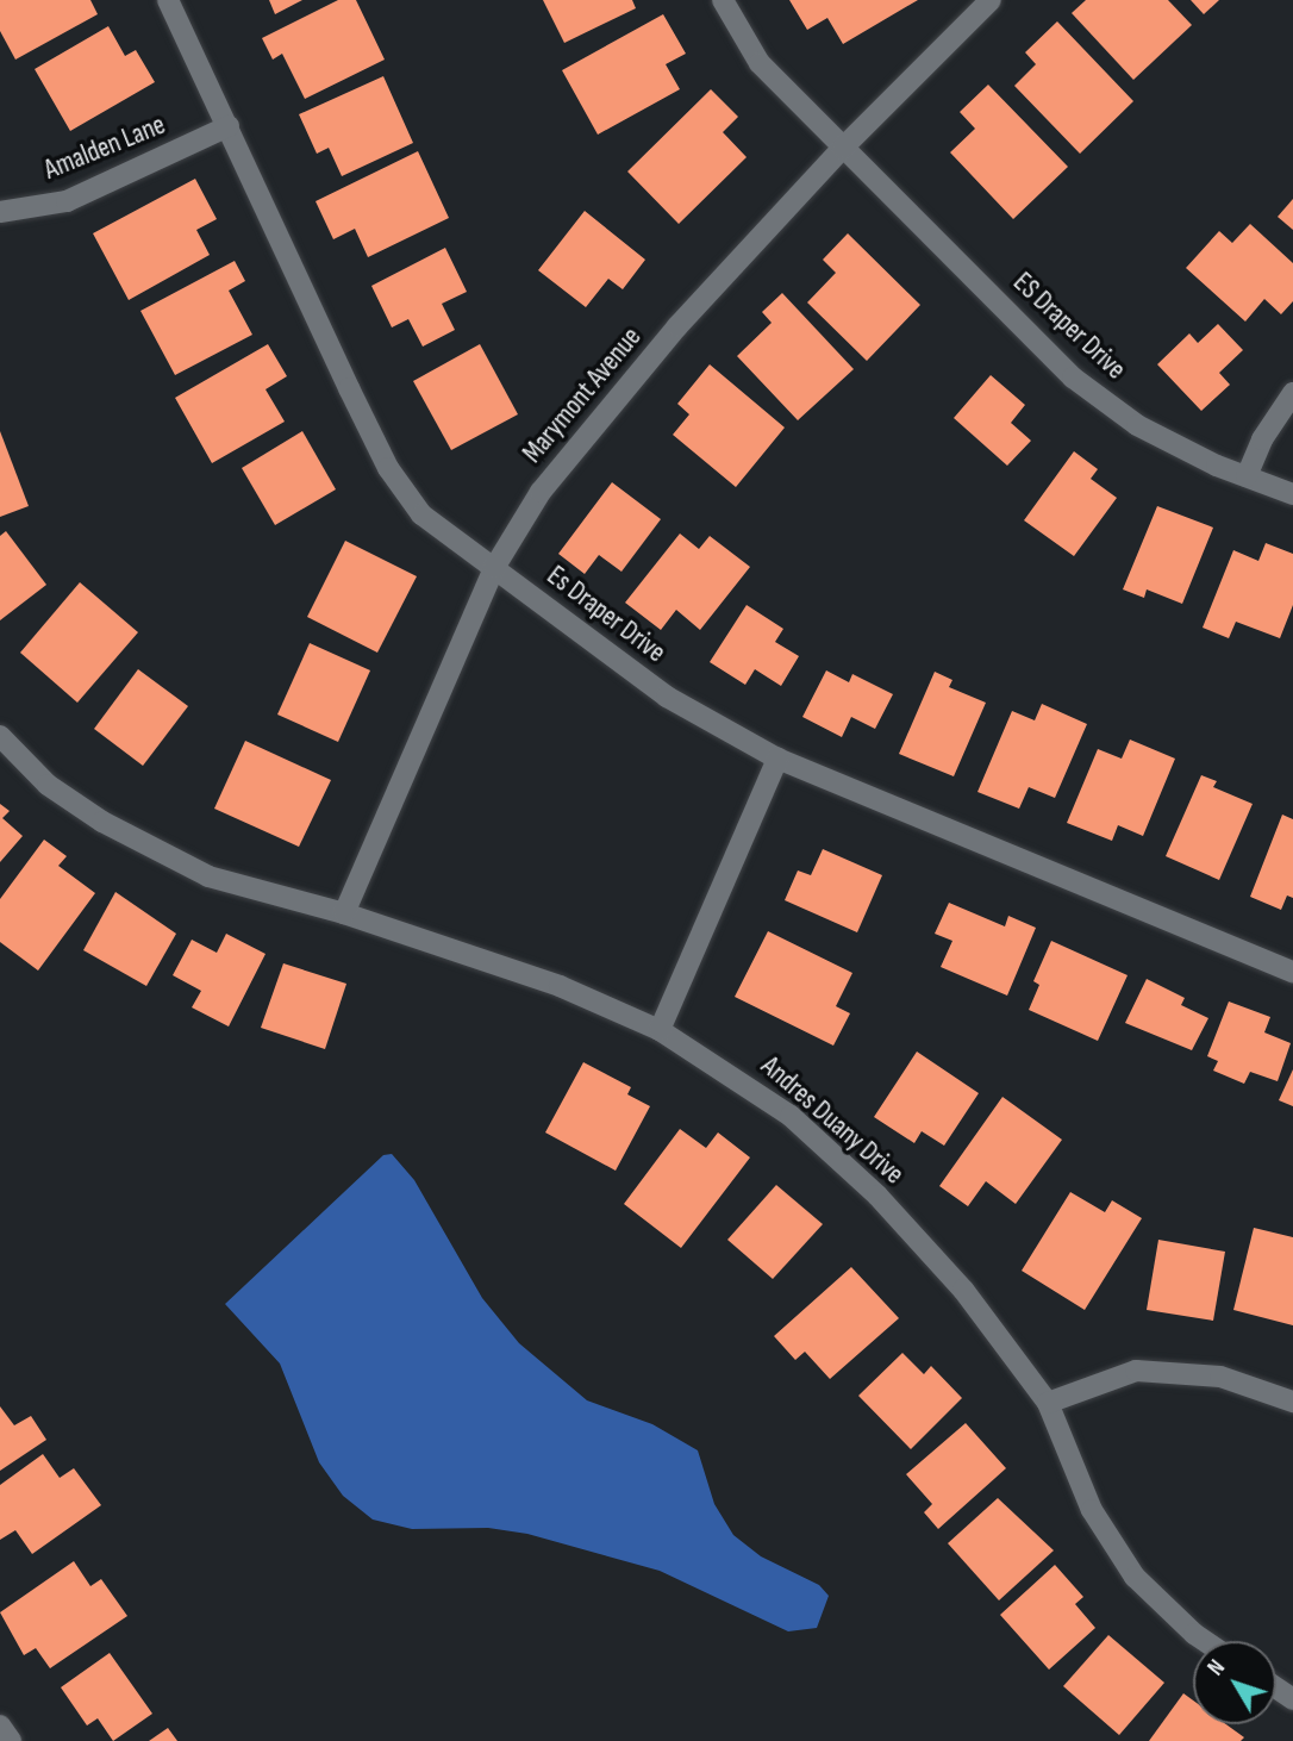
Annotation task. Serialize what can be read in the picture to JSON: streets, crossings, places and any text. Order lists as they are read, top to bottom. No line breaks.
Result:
{"streets":{"street":["Amalden Lane","ES Draper Drive","Marymont Avenue","Es Draper Drive","Andres Duany Drive"]},"crossings":[["Amalden Lane","Es Draper Drive"],["ES Draper Drive","Marymont Avenue"],["Marymont Avenue","Es Draper Drive"],["Marymont Avenue","Andres Duany Drive"]],"north":"top left"}
